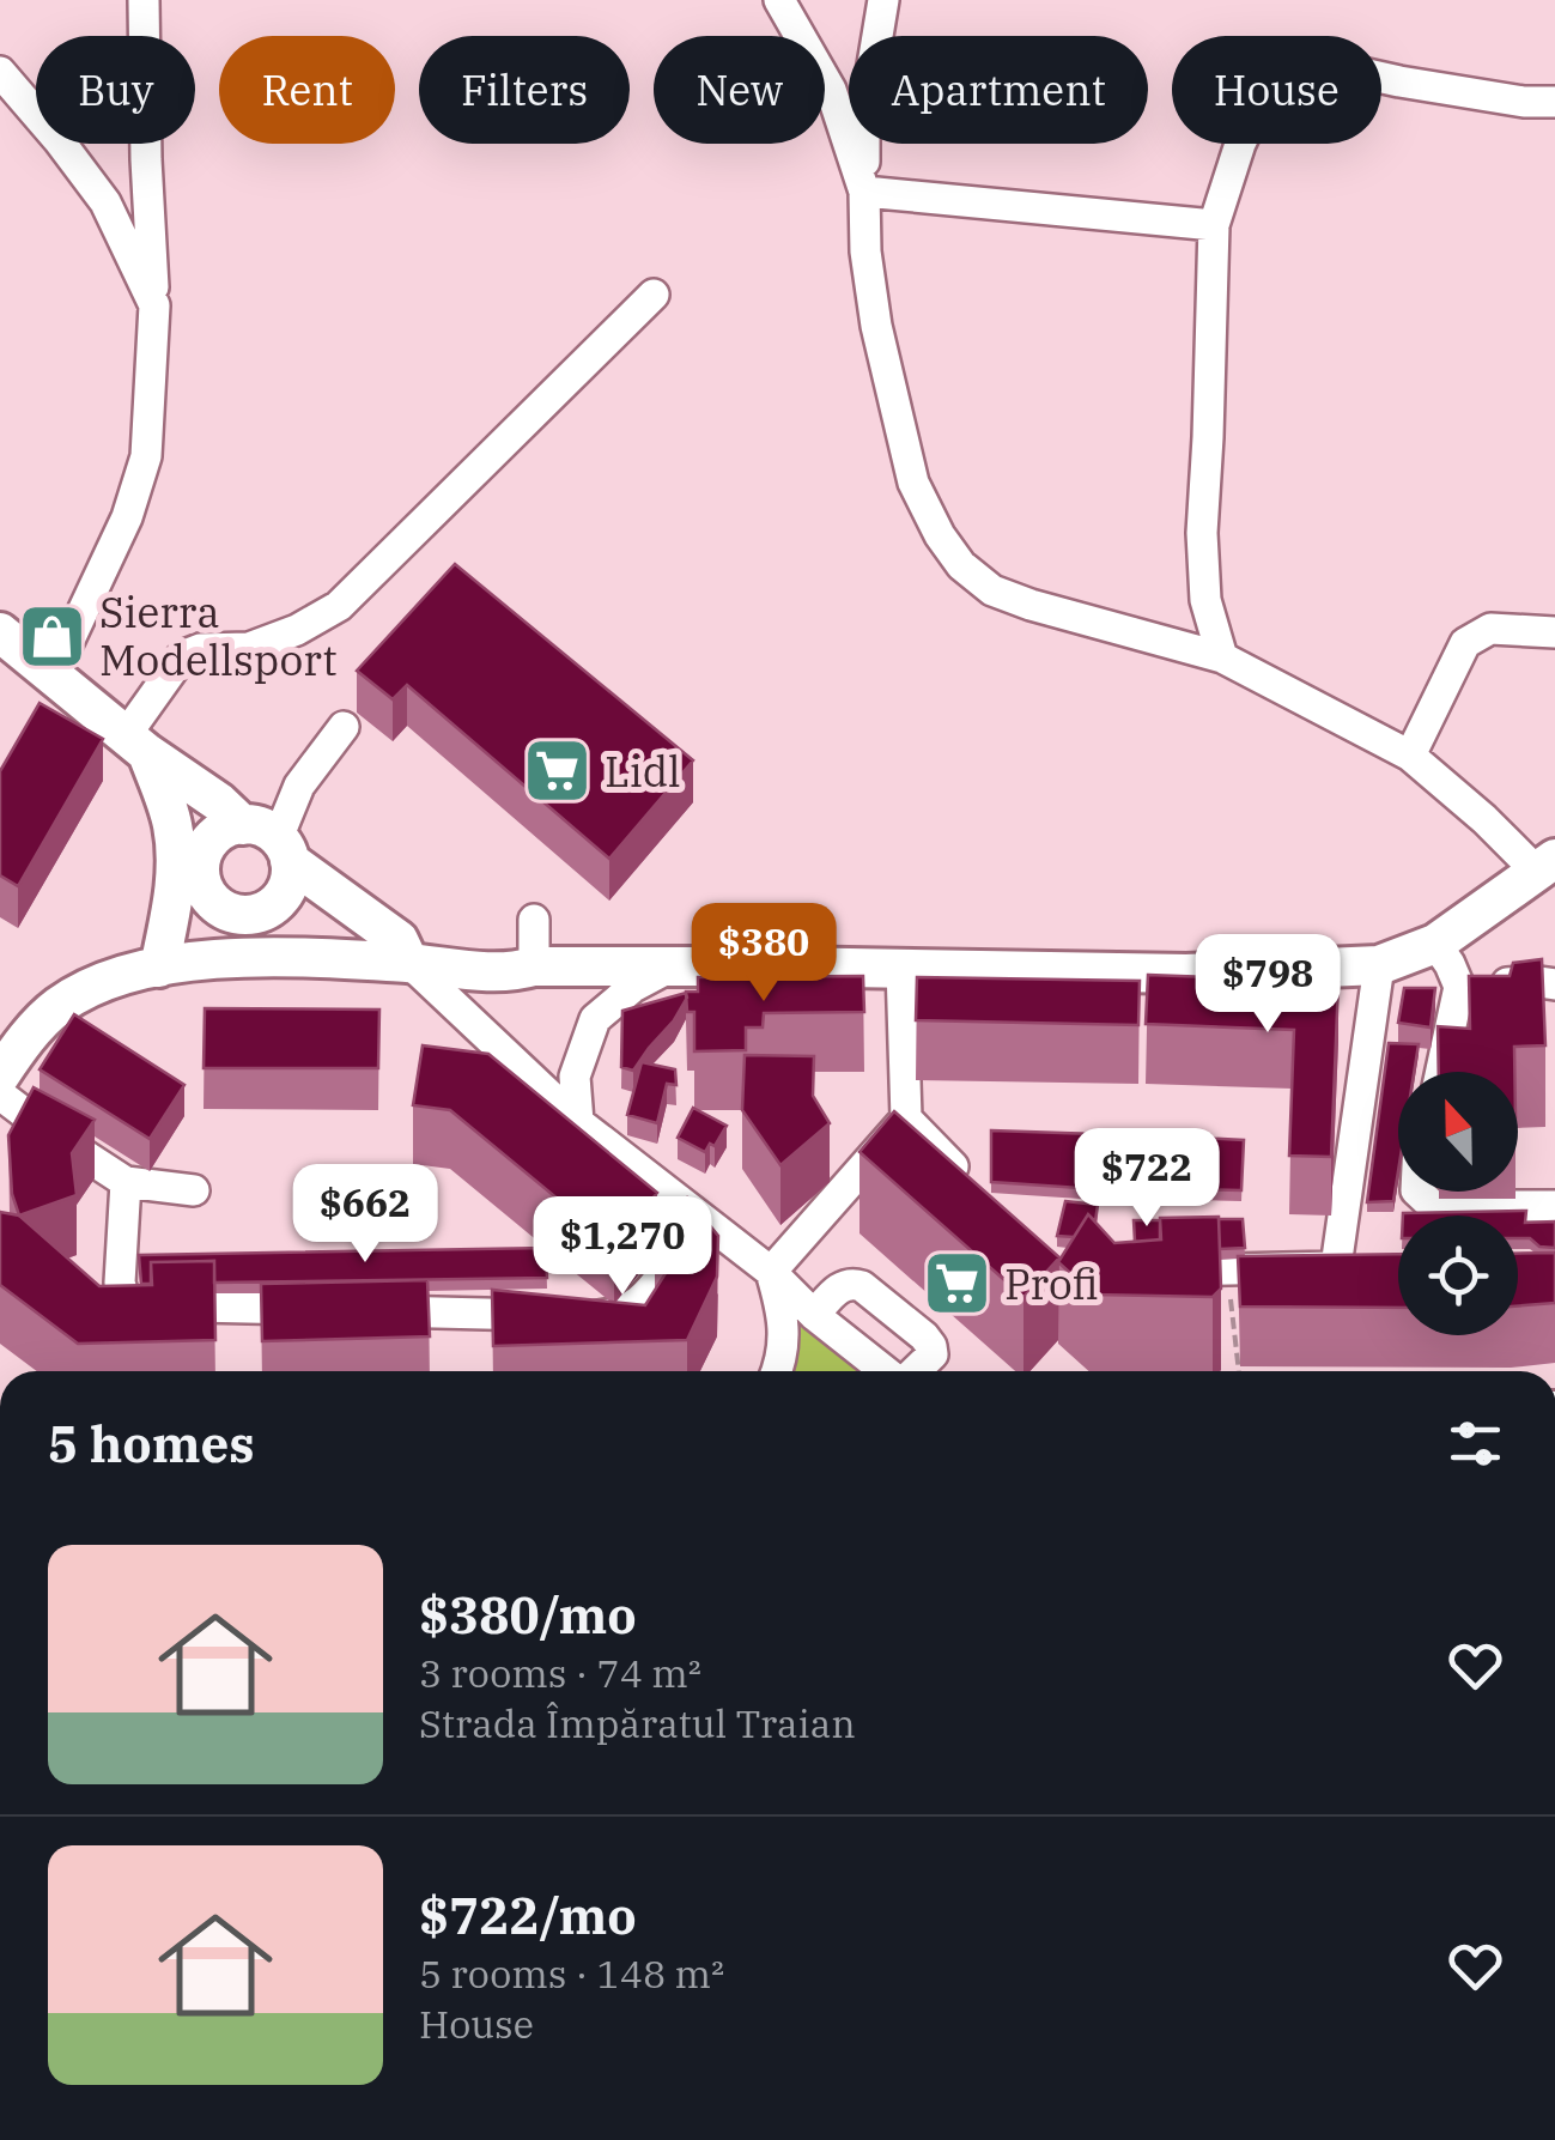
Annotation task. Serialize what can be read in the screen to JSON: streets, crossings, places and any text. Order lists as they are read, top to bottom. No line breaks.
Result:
{"places":{"shop":["Sierra Modellsport"],"supermarket":["Lidl","Profi"]},"north":"top","page":{"chip":["Buy","Rent","Filters","New","Apartment","House"],"price":["$380","$798","$722","$662","$1,270"],"heading":"5 homes","list":[{"name":"$380/mo","note":"3 rooms · 74 m² · Strada Împăratul Traian"},{"name":"$722/mo","note":"5 rooms · 148 m² · House"}]}}
